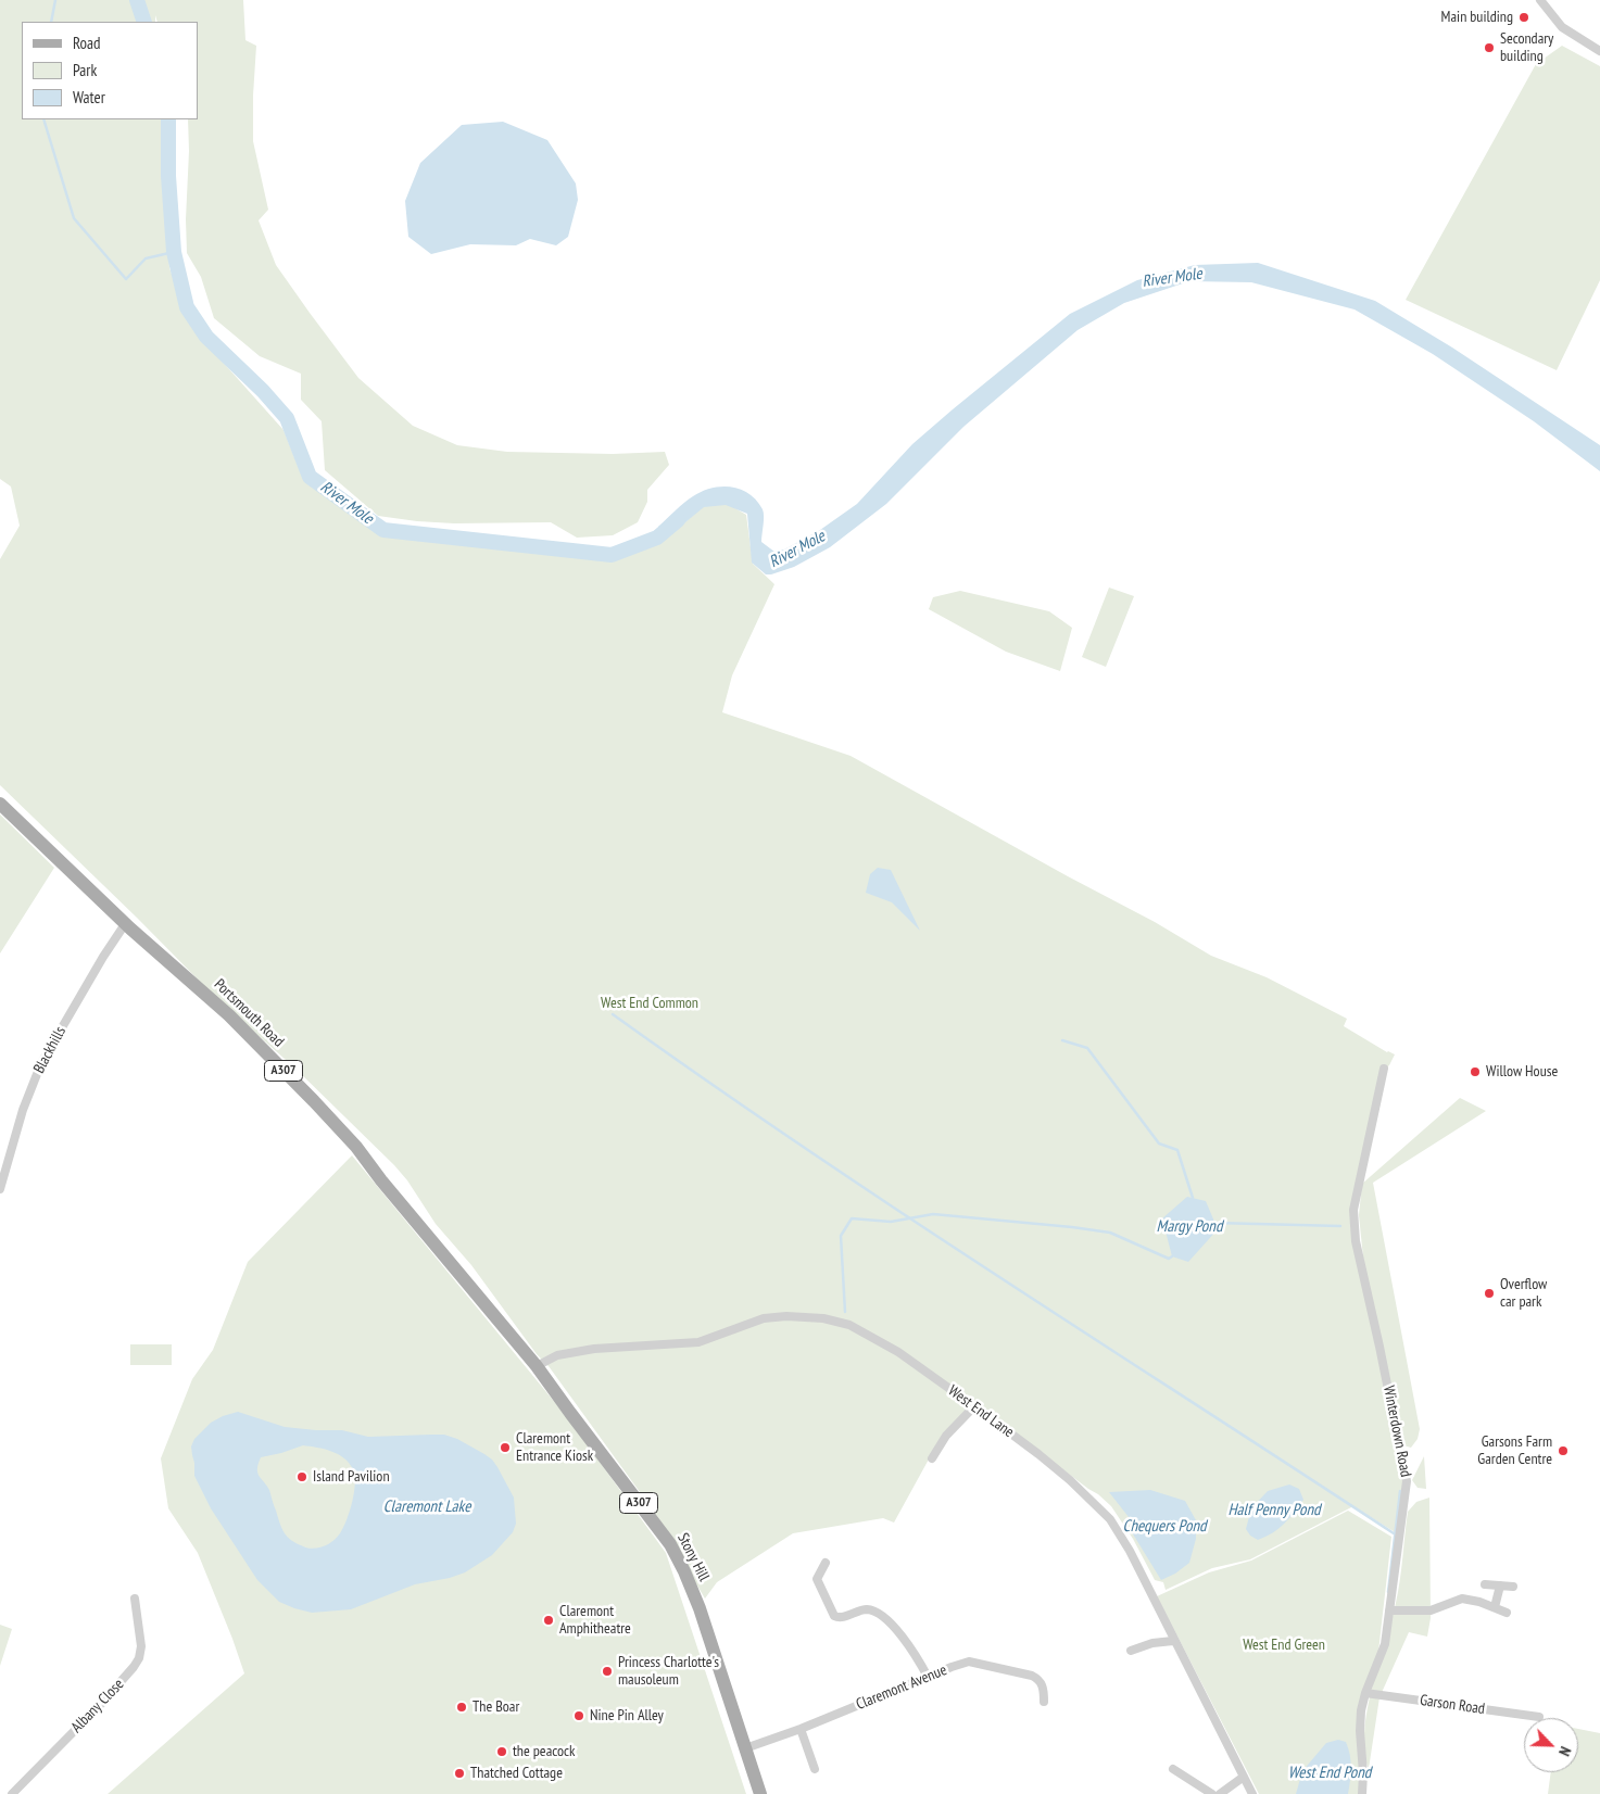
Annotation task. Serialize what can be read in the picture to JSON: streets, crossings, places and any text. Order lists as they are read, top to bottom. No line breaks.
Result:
{"streets":{"main road":["Portsmouth Road","A307","Stony Hill"],"street":["Blackhills","West End Lane","Winterdown Road","Claremont Avenue","Garson Road","Albany Close"]},"crossings":[["Portsmouth Road","Blackhills"],["Portsmouth Road","West End Lane"],["Portsmouth Road","Stony Hill"],["West End Lane","Stony Hill"],["Winterdown Road","Garson Road"],["Stony Hill","Claremont Avenue"]],"water":["River Mole","Margy Pond","Claremont Lake","Half Penny Pond","Chequers Pond","West End Pond"],"parks":["West End Common","West End Green"],"places":["Main building","Secondary building","Willow House","Overflow car park","Claremont Entrance Kiosk","Garsons Farm Garden Centre","Island Pavilion","Claremont Amphitheatre","Princess Charlotte's mausoleum","The Boar","Nine Pin Alley","the peacock","Thatched Cottage"],"legend":["Road","Park","Water"],"north":"bottom right"}
